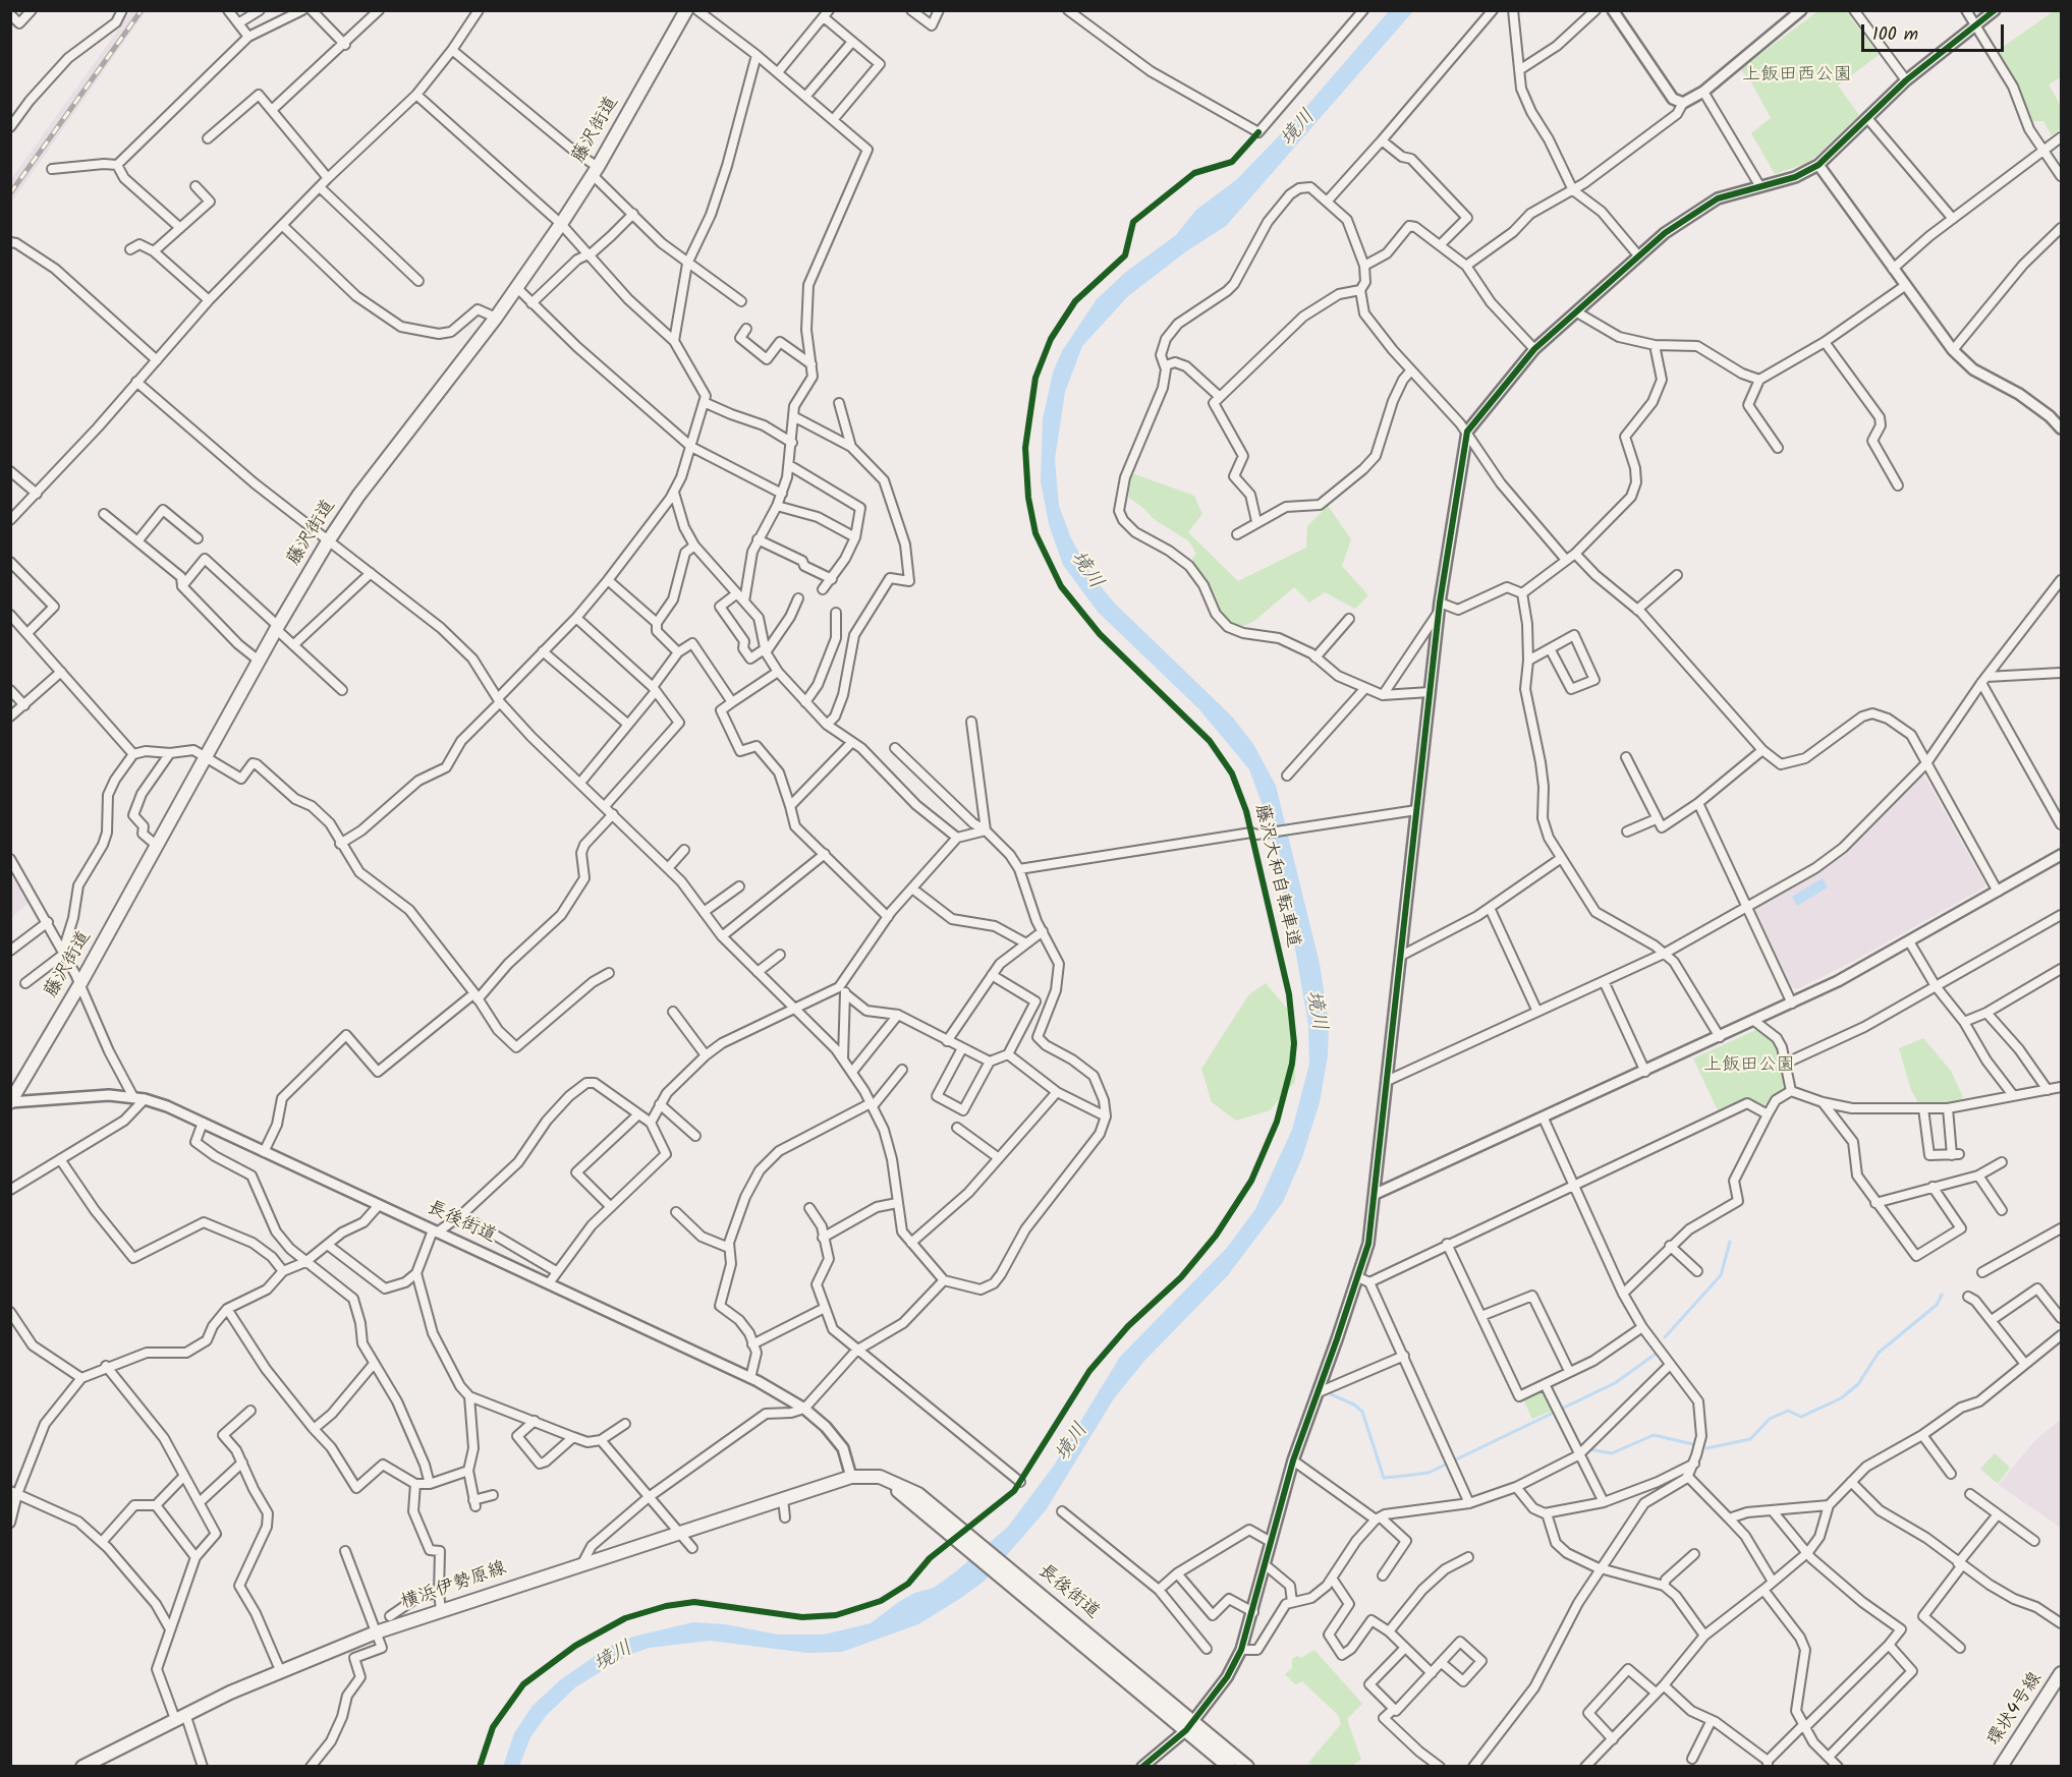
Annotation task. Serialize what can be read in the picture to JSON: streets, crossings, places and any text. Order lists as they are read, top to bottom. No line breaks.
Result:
{"streets":{"main road":["藤沢街道","長後街道","横浜伊勢原線","環状4号線"],"cycle path":["藤沢大和自転車道"]},"crossings":[["藤沢街道","長後街道"],["長後街道","横浜伊勢原線"]],"water":["境川"],"parks":["上飯田西公園","上飯田公園"],"scale_bar":"100 m"}
